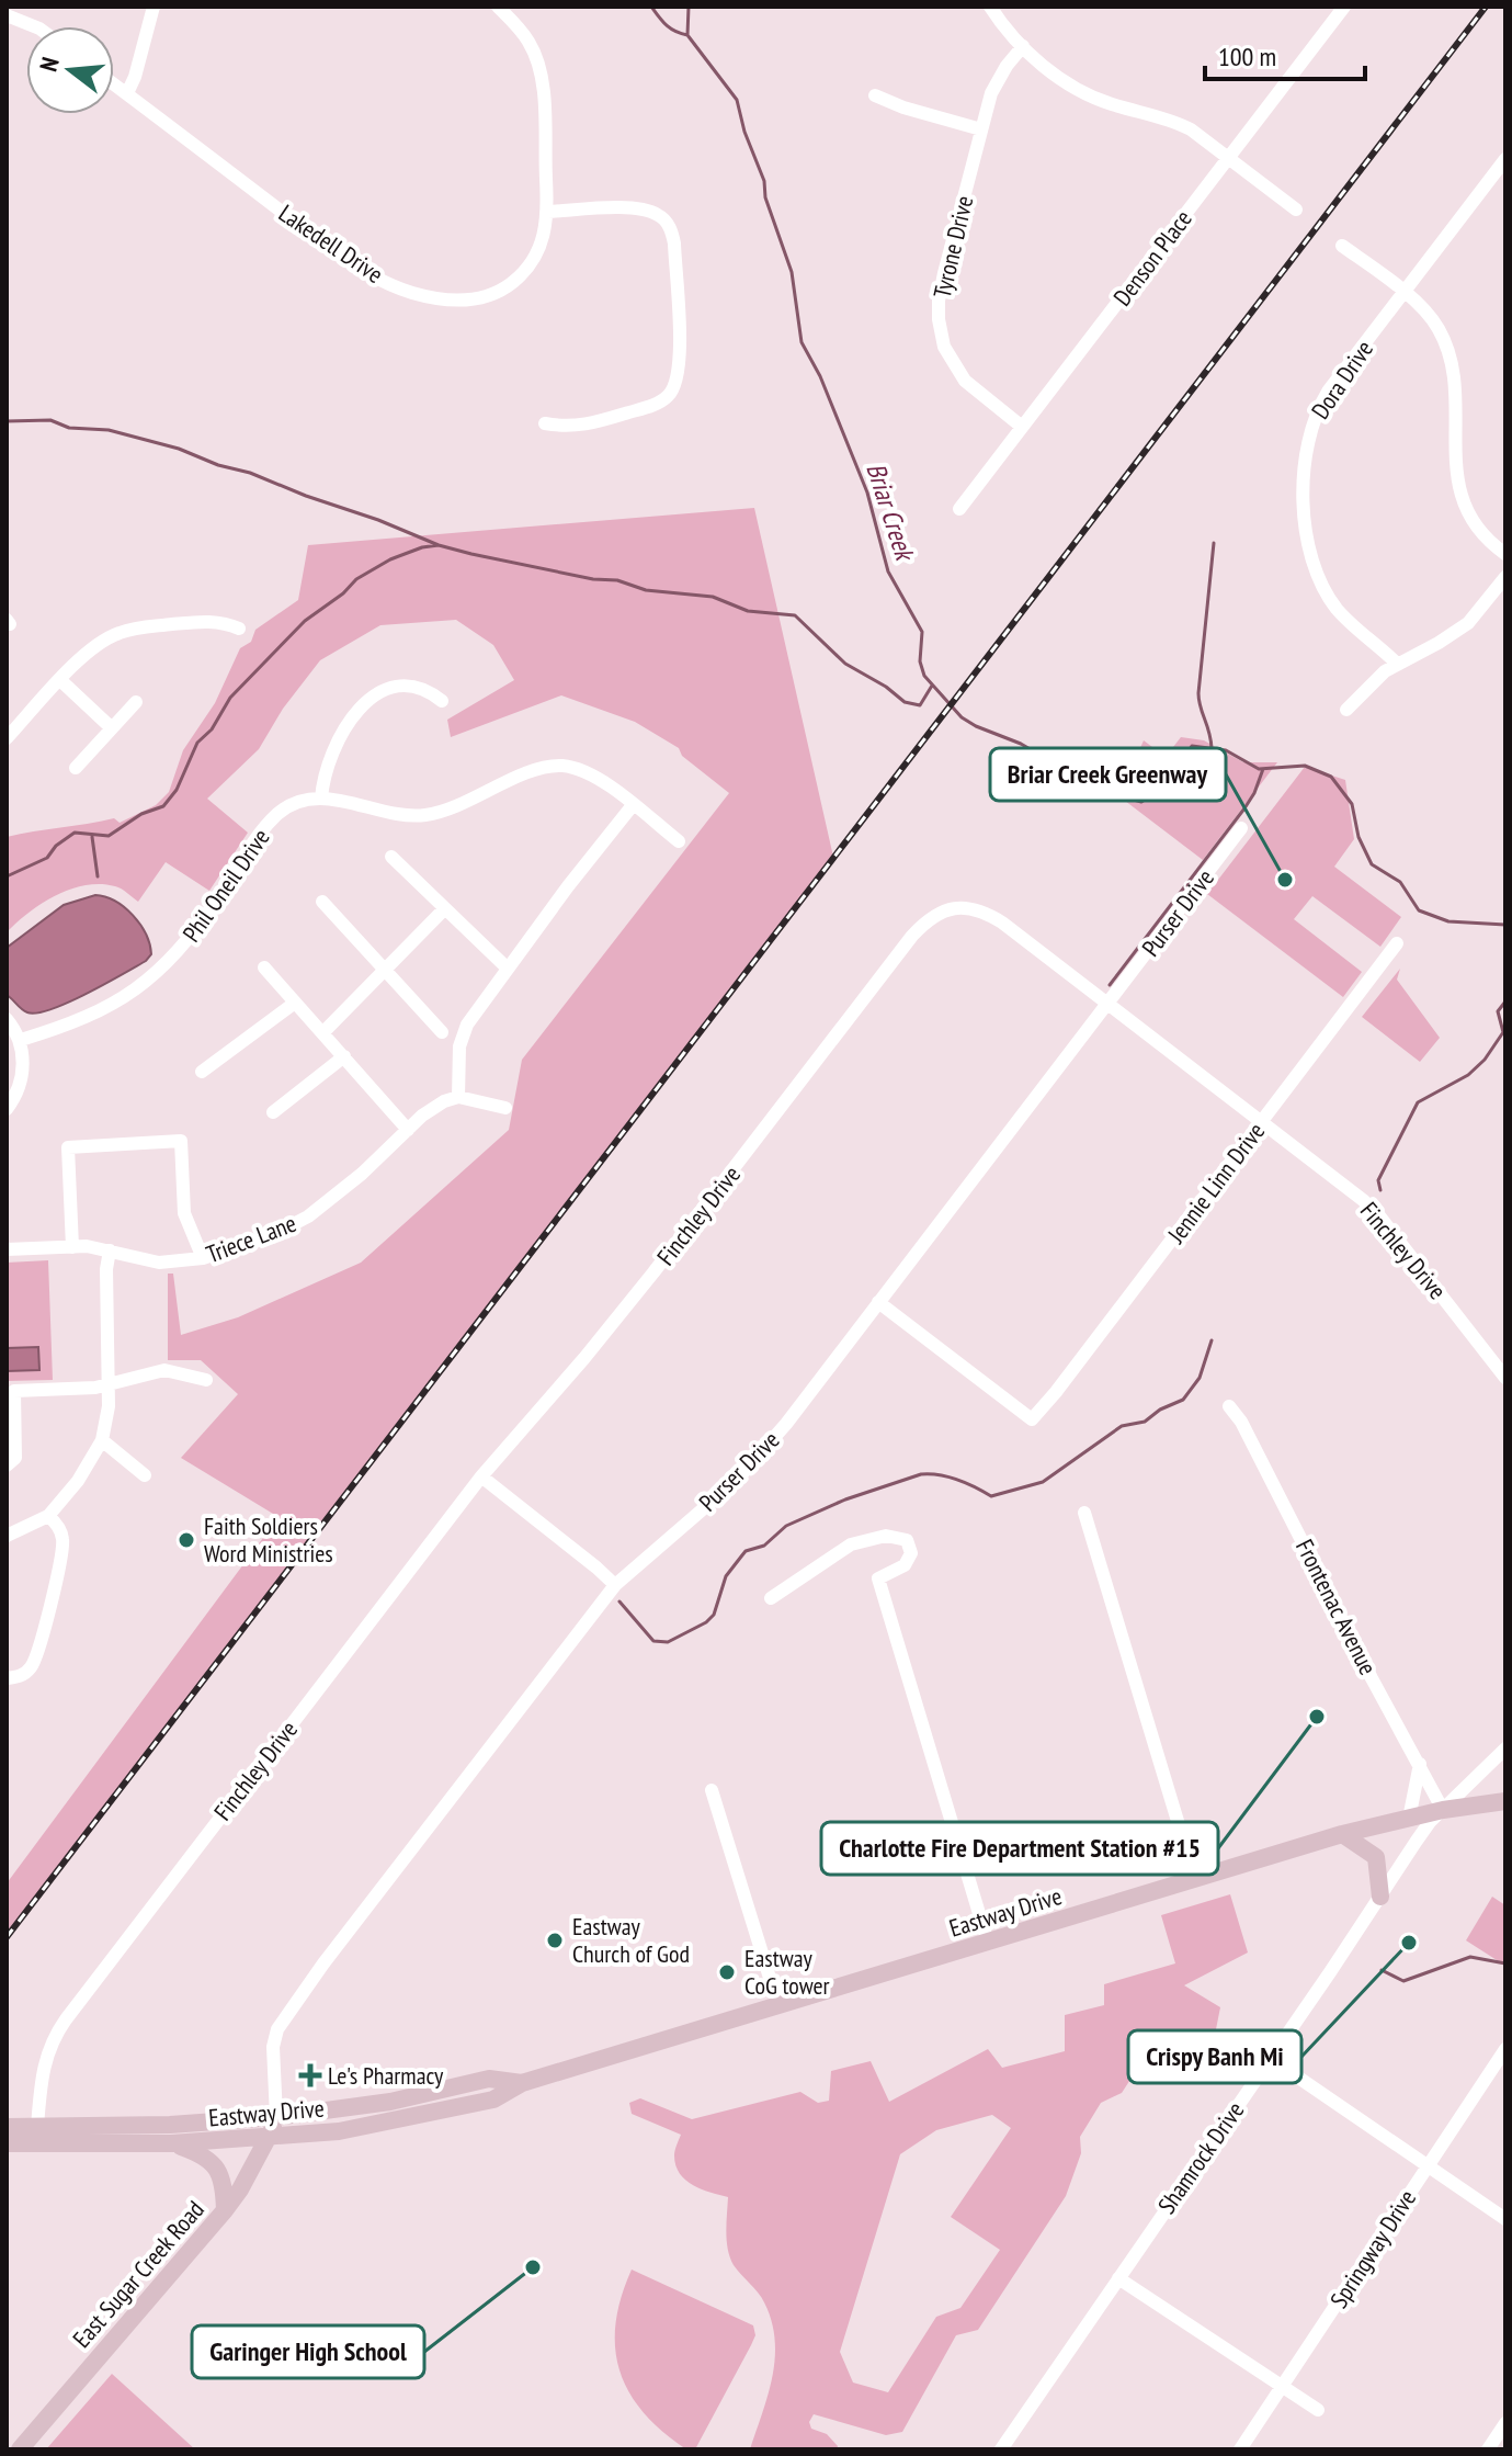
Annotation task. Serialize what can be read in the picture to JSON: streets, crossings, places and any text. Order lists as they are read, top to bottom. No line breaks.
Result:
{"streets":{"main road":["Eastway Drive","East Sugar Creek Road"],"street":["Lakedell Drive","Tyrone Drive","Denson Place","Dora Drive","Phil Oneil Drive","Purser Drive","Jennie Linn Drive","Finchley Drive","Triece Lane","Frontenac Avenue","Shamrock Drive","Springway Drive"]},"crossings":[["Tyrone Drive","Denson Place"],["Purser Drive","Jennie Linn Drive"],["Purser Drive","Finchley Drive"],["Purser Drive","Eastway Drive"],["Purser Drive","East Sugar Creek Road"],["Jennie Linn Drive","Finchley Drive"],["Finchley Drive","Eastway Drive"],["Frontenac Avenue","Eastway Drive"],["Frontenac Avenue","Shamrock Drive"],["Eastway Drive","Shamrock Drive"],["Eastway Drive","East Sugar Creek Road"]],"water":["Briar Creek"],"places":{"other":["Briar Creek Greenway","Faith Soldiers Word Ministries","Charlotte Fire Department Station #15","Eastway Church of God","Crispy Banh Mi","Eastway CoG tower","Garinger High School"],"health":["Le's Pharmacy"]},"scale_bar":"100 m","north":"left"}
